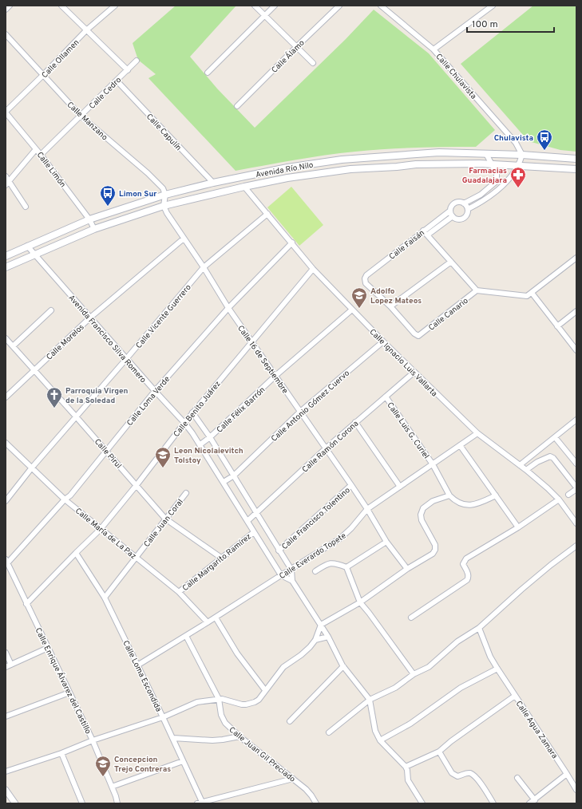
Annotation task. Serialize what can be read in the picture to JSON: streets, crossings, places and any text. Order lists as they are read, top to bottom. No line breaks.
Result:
{"streets":{"main road":["Avenida Río Nilo"],"street":["Calle Álamo","Calle Ollamen","Calle Chulavista","Calle Cedro","Calle Manzano","Calle Capulín","Calle Limón","Calle Faisán","Calle Canario","Calle Vicente Guerrero","Avenida Francisco Silva Romero","Calle Morelos","Calle 16 de Septiembre","Calle Ignacio Luis Vallarta","Calle Loma Verde","Calle Antonio Gómez Cuervo","Calle Benito Juárez","Calle Félix Barrón","Calle Luis G. Curiel","Calle Ramón Corona","Calle Pirul","Calle Francisco Tolentino","Calle Juan Coral","Calle María de La Paz","Calle Everardo Topete","Calle Margarito Ramírez","Calle Loma Escondida","Calle Enrique Álvarez del Castillo","Calle Agua Zamara","Calle Juan Gil Preciado"]},"crossings":[["Calle Ollamen","Calle Manzano"],["Calle Ollamen","Calle Limón"],["Calle Chulavista","Avenida Río Nilo"],["Calle Cedro","Calle Manzano"],["Calle Cedro","Calle Capulín"],["Calle Cedro","Calle Limón"],["Calle Manzano","Avenida Río Nilo"],["Calle Capulín","Avenida Río Nilo"],["Calle Limón","Avenida Río Nilo"],["Avenida Río Nilo","Avenida Francisco Silva Romero"],["Avenida Río Nilo","Calle 16 de Septiembre"],["Avenida Río Nilo","Calle Ignacio Luis Vallarta"],["Calle Faisán","Calle Canario"],["Calle Vicente Guerrero","Avenida Francisco Silva Romero"],["Calle Vicente Guerrero","Calle 16 de Septiembre"],["Calle Vicente Guerrero","Calle Ignacio Luis Vallarta"],["Calle Vicente Guerrero","Calle Pirul"],["Calle Vicente Guerrero","Calle María de La Paz"],["Avenida Francisco Silva Romero","Calle Morelos"],["Avenida Francisco Silva Romero","Calle Loma Verde"],["Avenida Francisco Silva Romero","Calle Antonio Gómez Cuervo"],["Avenida Francisco Silva Romero","Calle Benito Juárez"],["Avenida Francisco Silva Romero","Calle Félix Barrón"],["Avenida Francisco Silva Romero","Calle Ramón Corona"],["Avenida Francisco Silva Romero","Calle Everardo Topete"],["Avenida Francisco Silva Romero","Calle Margarito Ramírez"],["Calle Morelos","Calle 16 de Septiembre"],["Calle Morelos","Calle Pirul"],["Calle 16 de Septiembre","Calle Loma Verde"],["Calle 16 de Septiembre","Calle Antonio Gómez Cuervo"],["Calle 16 de Septiembre","Calle Benito Juárez"],["Calle 16 de Septiembre","Calle Félix Barrón"],["Calle 16 de Septiembre","Calle Ramón Corona"],["Calle 16 de Septiembre","Calle Francisco Tolentino"],["Calle 16 de Septiembre","Calle Everardo Topete"],["Calle Ignacio Luis Vallarta","Calle Loma Verde"],["Calle Ignacio Luis Vallarta","Calle Antonio Gómez Cuervo"],["Calle Ignacio Luis Vallarta","Calle Benito Juárez"],["Calle Ignacio Luis Vallarta","Calle Félix Barrón"],["Calle Ignacio Luis Vallarta","Calle Ramón Corona"],["Calle Ignacio Luis Vallarta","Calle Everardo Topete"],["Calle Loma Verde","Calle Pirul"],["Calle Loma Verde","Calle María de La Paz"],["Calle Loma Verde","Calle Enrique Álvarez del Castillo"],["Calle Benito Juárez","Calle Pirul"],["Calle Benito Juárez","Calle María de La Paz"],["Calle Benito Juárez","Calle Loma Escondida"],["Calle Benito Juárez","Calle Enrique Álvarez del Castillo"],["Calle Luis G. Curiel","Calle Ramón Corona"],["Calle Luis G. Curiel","Calle Everardo Topete"],["Calle Pirul","Calle Juan Coral"],["Calle Pirul","Calle Margarito Ramírez"],["Calle Juan Coral","Calle María de La Paz"],["Calle Juan Coral","Calle Loma Escondida"],["Calle María de La Paz","Calle Everardo Topete"],["Calle María de La Paz","Calle Margarito Ramírez"],["Calle Everardo Topete","Calle Loma Escondida"],["Calle Everardo Topete","Calle Juan Gil Preciado"]],"places":{"bus stop":["Chulavista","Limon Sur"],"pharmacy":["Farmacias Guadalajara"],"school or university":["Adolfo Lopez Mateos","Leon Nicolaievitch Tolstoy","Concepcion Trejo Contreras"],"church":["Parroquia Virgen de la Soledad"]},"scale_bar":"100 m"}
